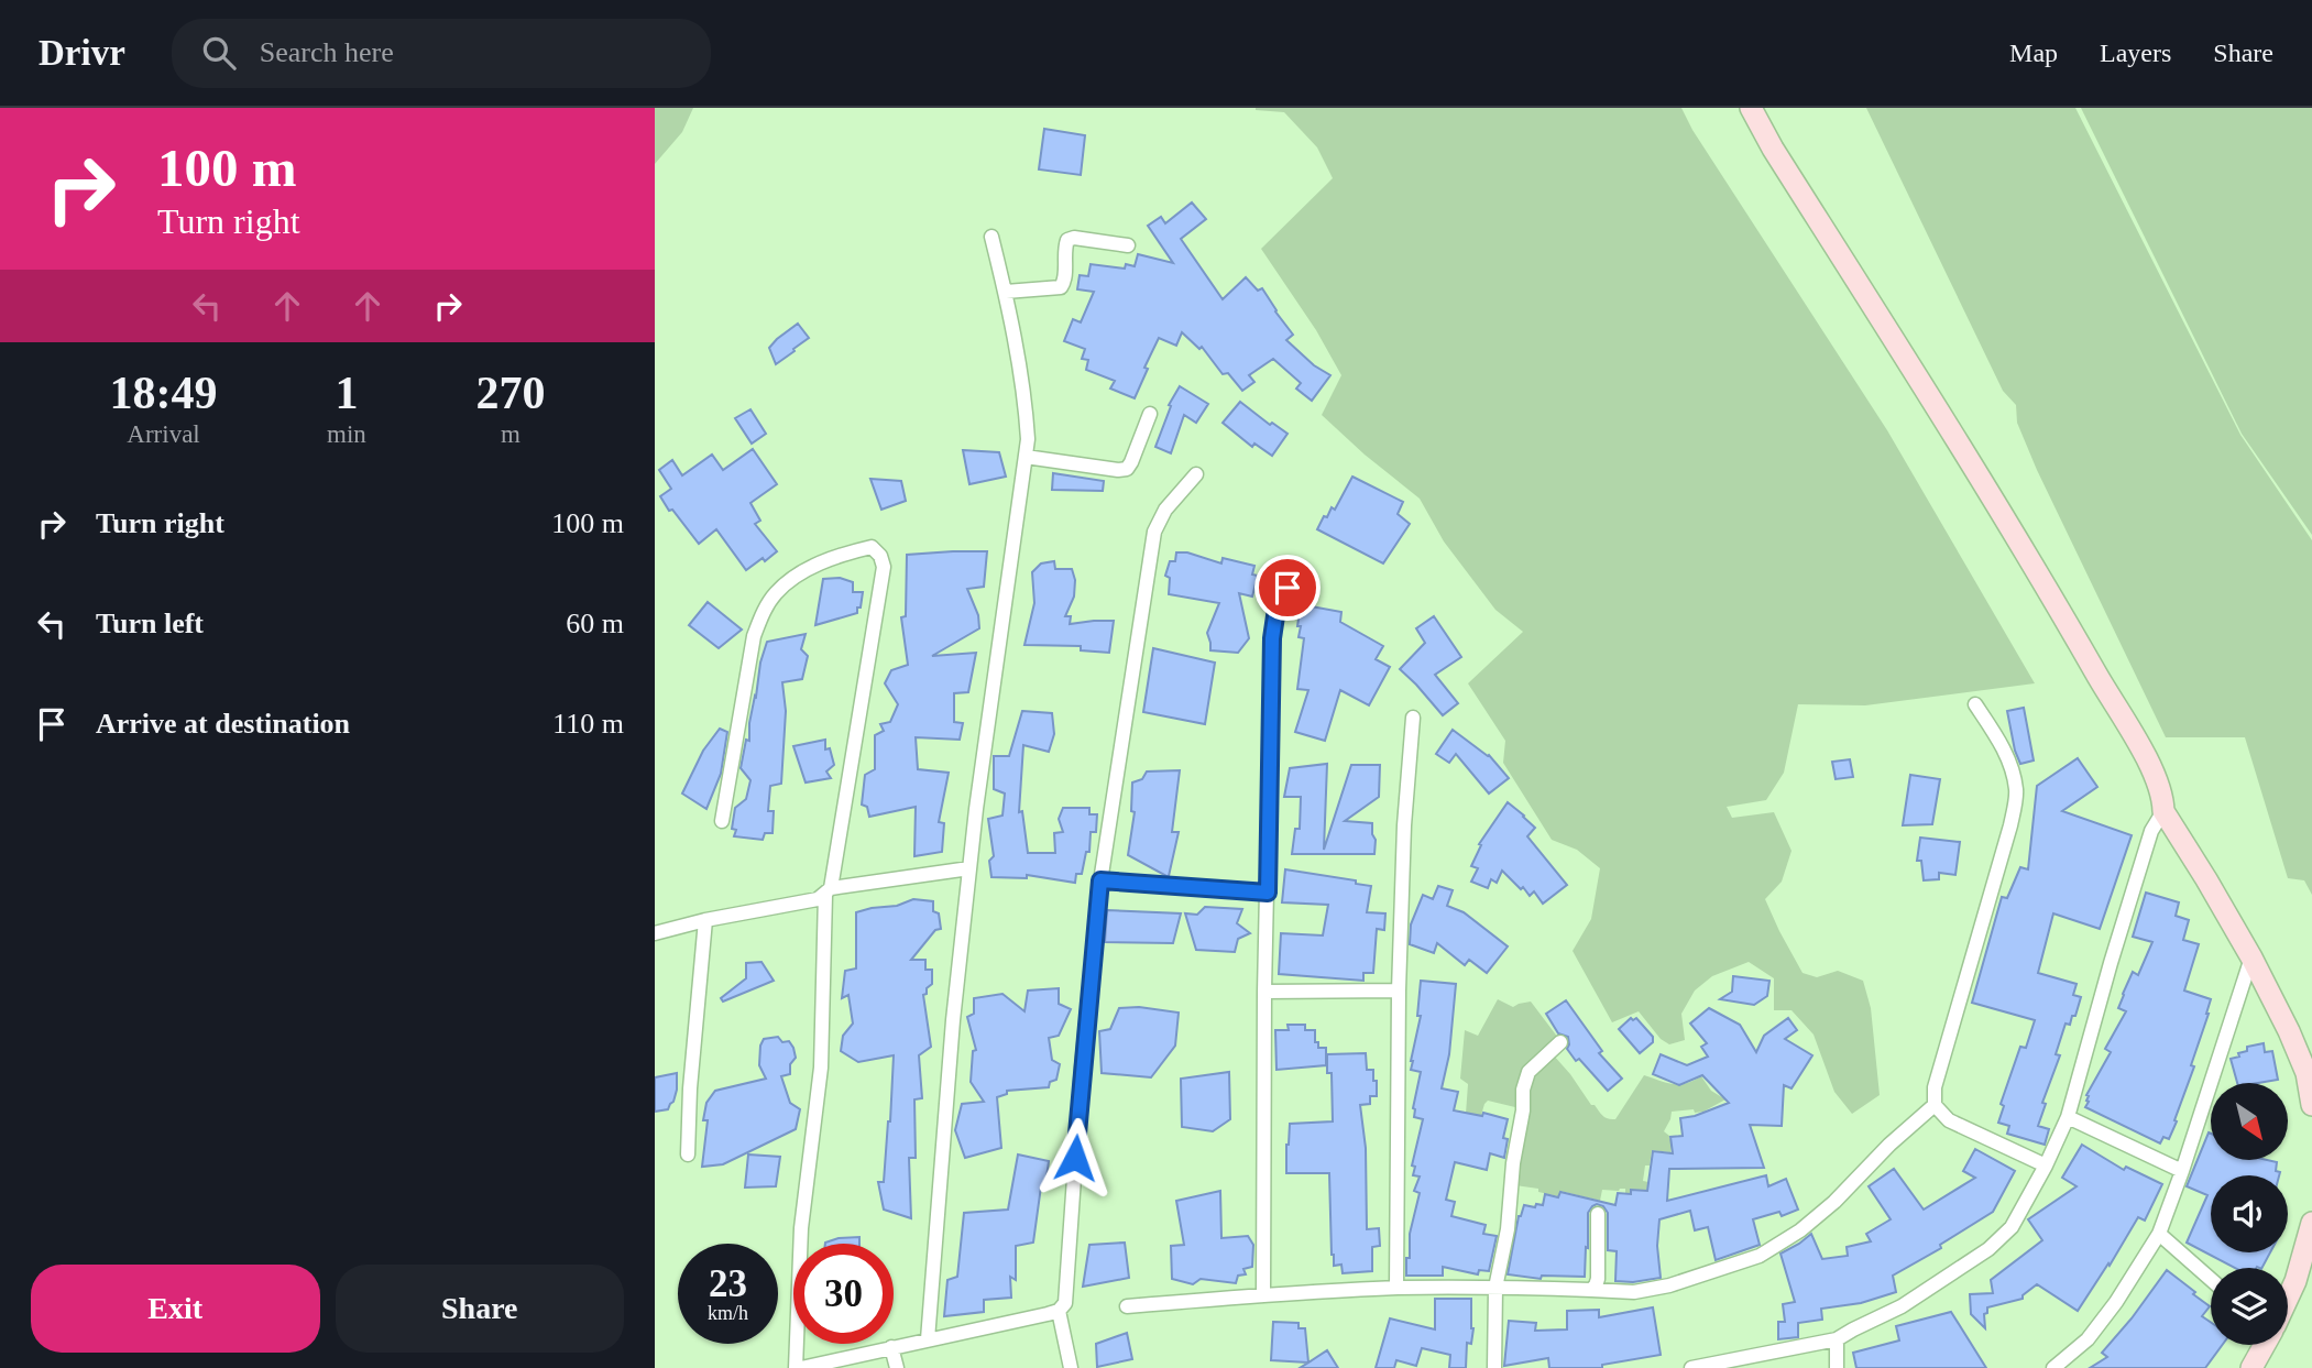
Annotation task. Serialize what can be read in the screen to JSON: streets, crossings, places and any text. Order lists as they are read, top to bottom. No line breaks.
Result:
{"north":"bottom right","page":{"header":"Drivr","search":"Search here","nav":["Map","Layers","Share"],"turn":["100 m","Turn right"],"eta":["18:49","Arrival","1","min","270","m"],"list":[{"name":"Turn right","value":"100 m"},{"name":"Turn left","value":"60 m"},{"name":"Arrive at destination","value":"110 m"}],"speed":"23 km/h","limit":"30","buttons":["Exit","Share"]}}
